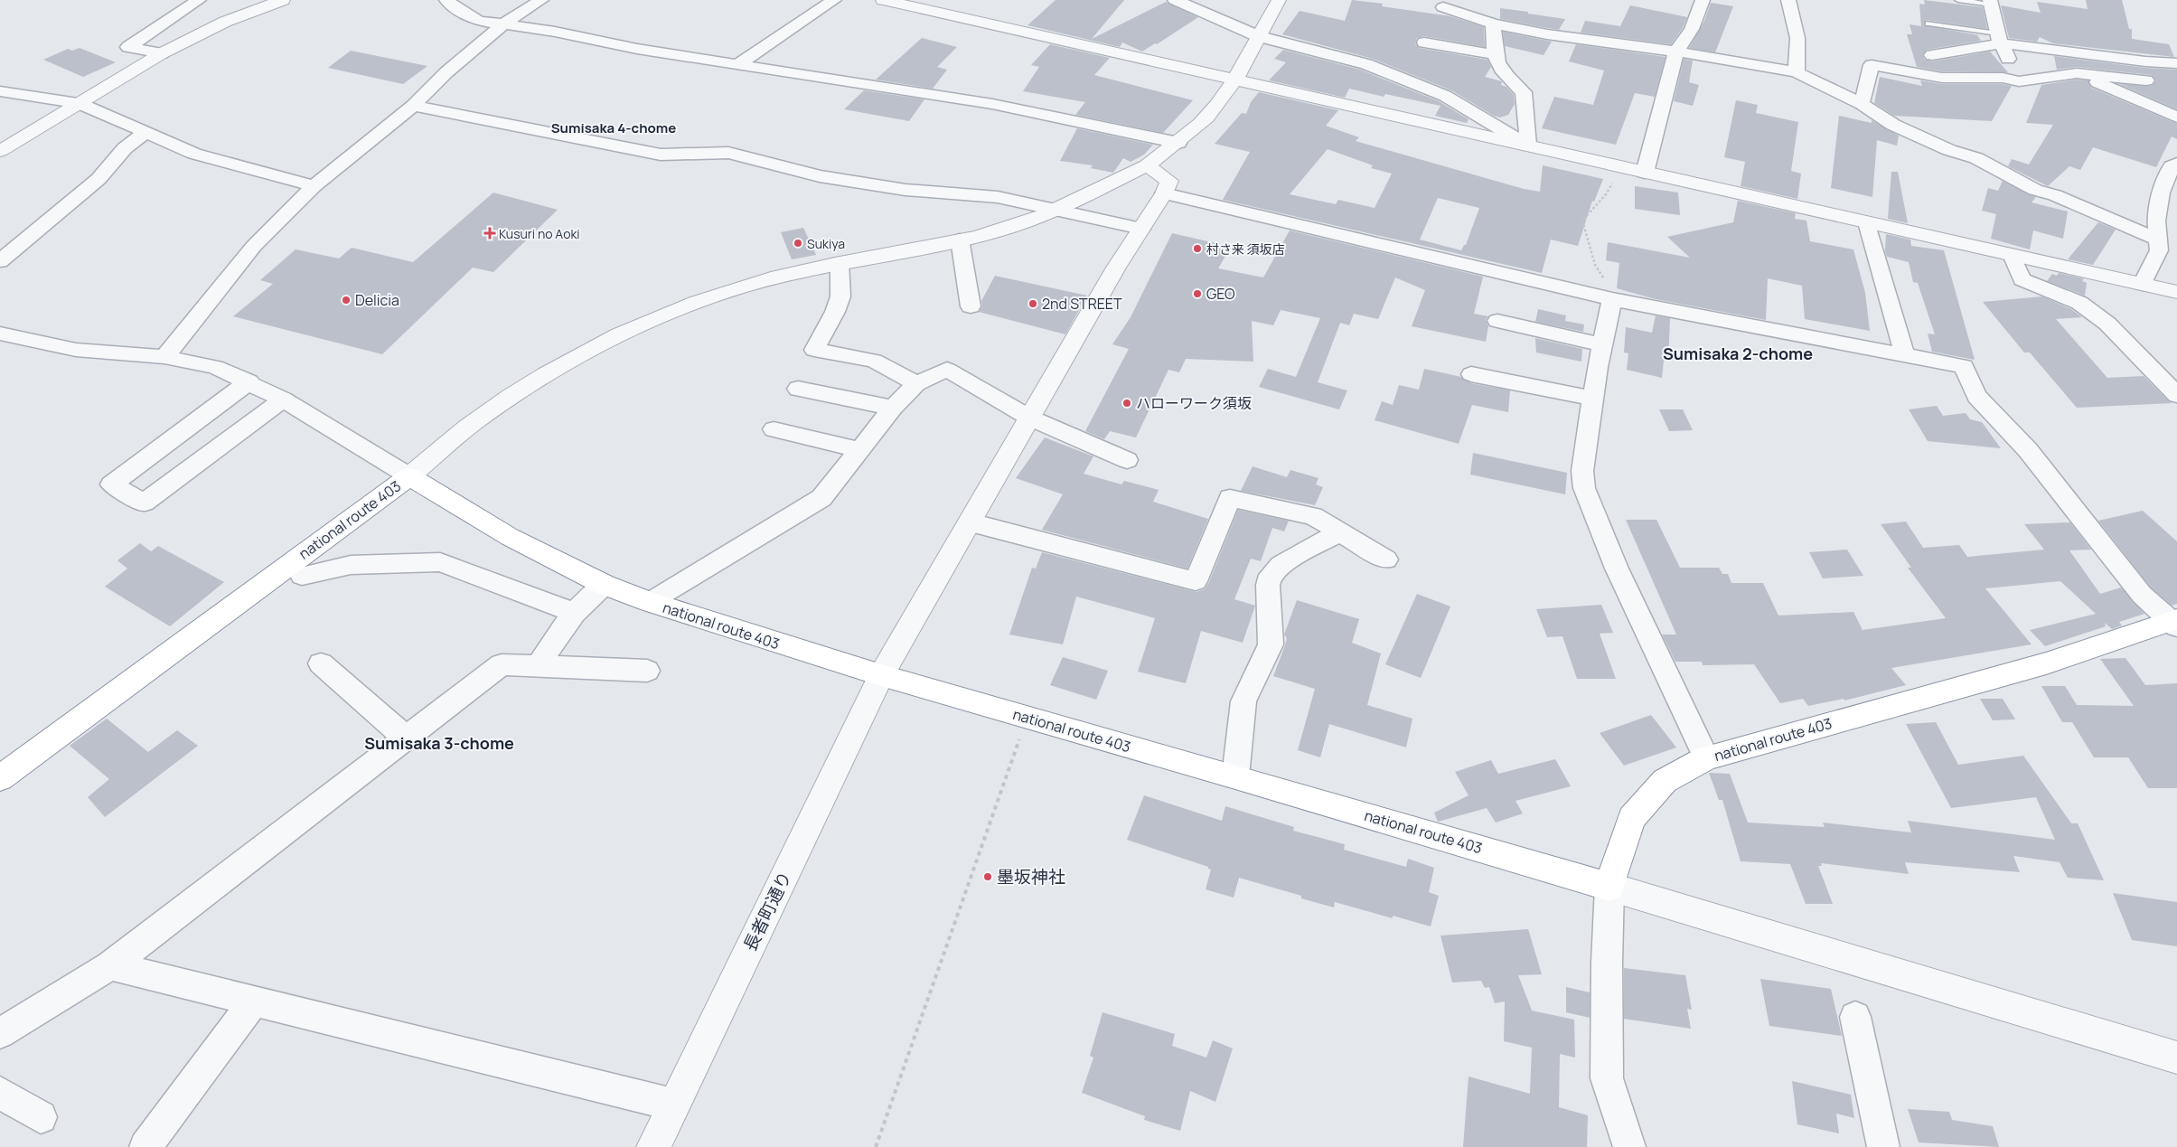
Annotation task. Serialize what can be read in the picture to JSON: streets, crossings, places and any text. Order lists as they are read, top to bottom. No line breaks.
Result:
{"streets":{"highway":["national route 403"],"street":["長者町通り"]},"crossings":[["national route 403","長者町通り"]],"districts":["Sumisaka 4-chome","Sumisaka 2-chome","Sumisaka 3-chome"],"places":{"health":["Kusuri no Aoki"],"other":["Sukiya","村さ来 須坂店","GEO","Delicia","2nd STREET","ハローワーク須坂","墨坂神社"]}}
